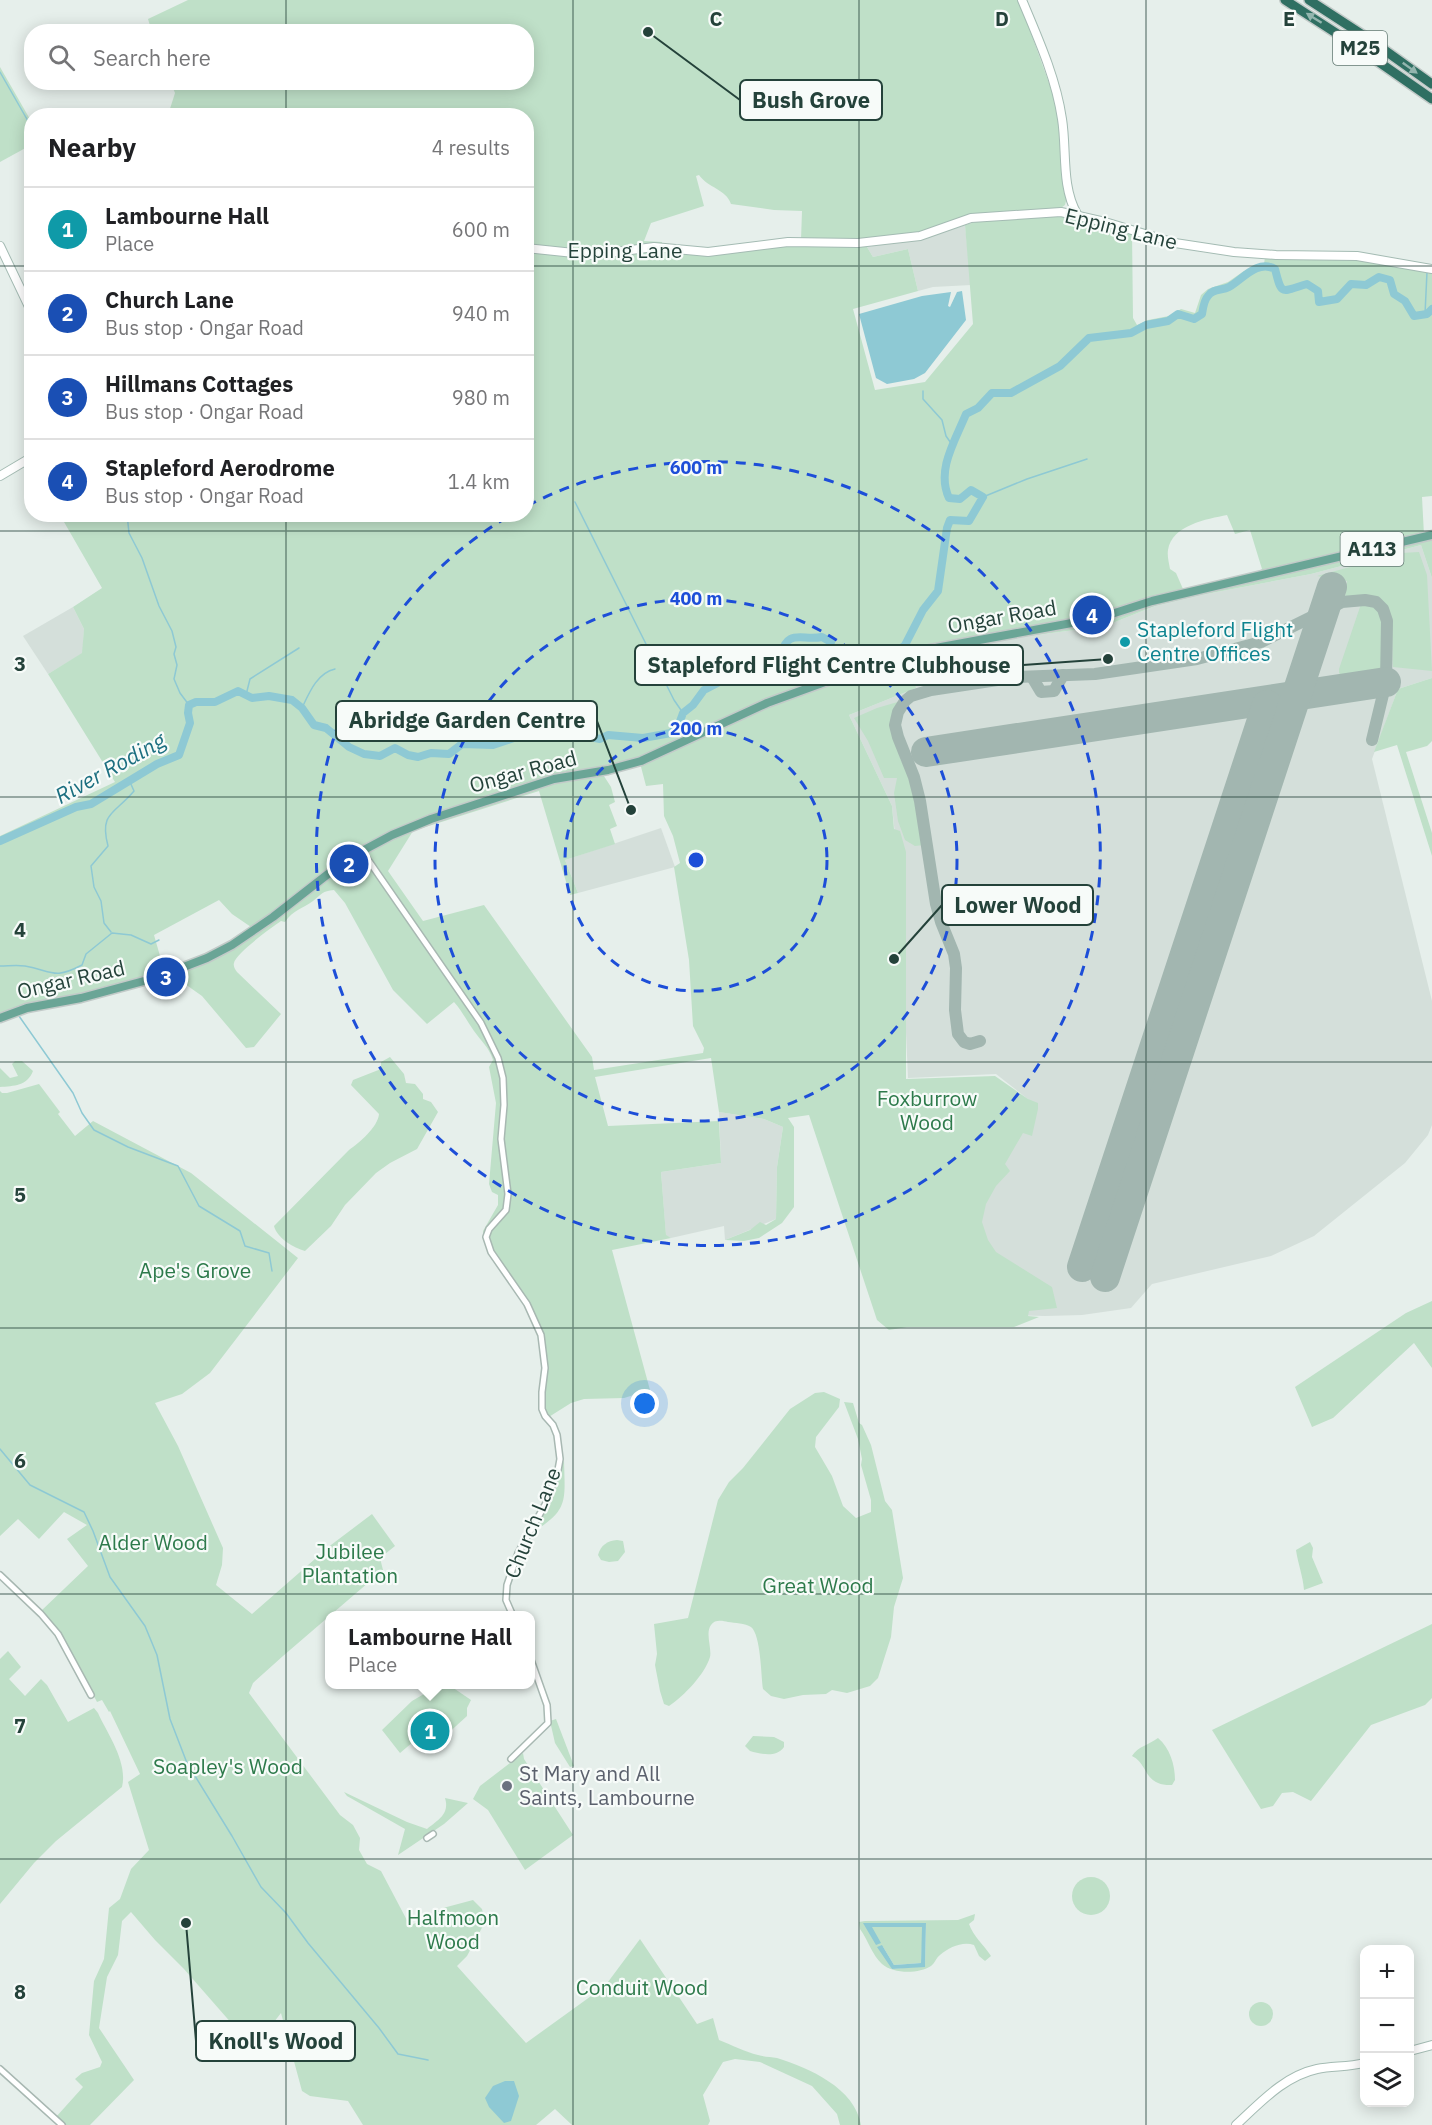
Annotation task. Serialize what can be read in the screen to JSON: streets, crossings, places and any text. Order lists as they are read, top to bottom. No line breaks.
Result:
{"streets":{"highway":["M25"],"main road":["A113","Ongar Road"],"street":["Epping Lane","Church Lane"]},"crossings":[["Ongar Road","Church Lane"]],"water":["River Roding"],"parks":["Foxburrow Wood","Ape's Grove","Alder Wood","Jubilee Plantation","Great Wood","Soapley's Wood","Halfmoon Wood","Conduit Wood"],"places":["Bush Grove","Stapleford Flight Centre Offices","Stapleford Flight Centre Clubhouse","Abridge Garden Centre","Lower Wood","St Mary and All Saints, Lambourne","Knoll's Wood"],"page":{"search":"Search here","heading":["Nearby","4 results"],"list":[{"mark":"1","name":"Lambourne Hall","note":"Place","value":"600 m"},{"mark":"2","name":"Church Lane","note":"Bus stop · Ongar Road","value":"940 m"},{"mark":"3","name":"Hillmans Cottages","note":"Bus stop · Ongar Road","value":"980 m"},{"mark":"4","name":"Stapleford Aerodrome","note":"Bus stop · Ongar Road","value":"1.4 km"}],"pins":["4","2","3","1"],"popup":["Lambourne Hall","Place"],"map_buttons":["+","−"]},"grid":{"columns":["C","D","E"],"rows":["3","4","5","6","7","8"]},"rings":["600 m","400 m","200 m"]}
